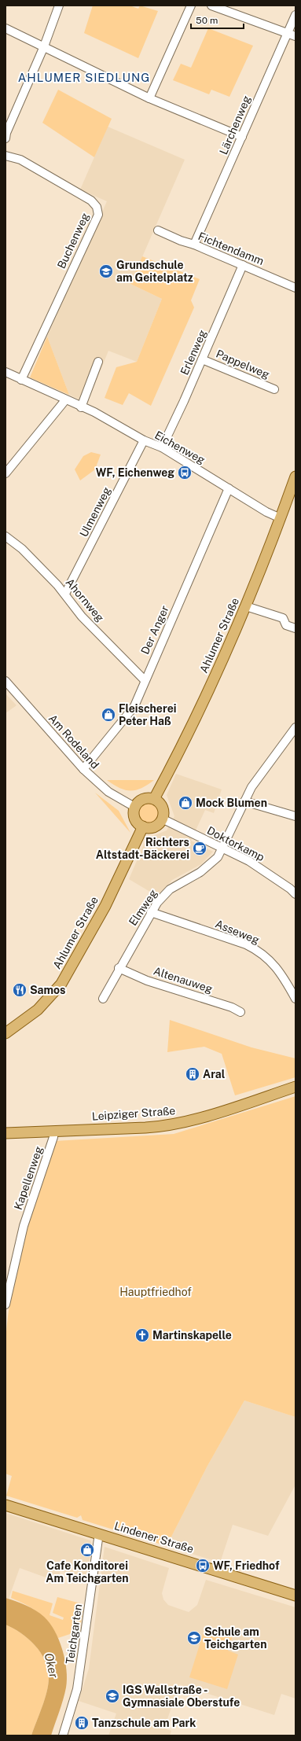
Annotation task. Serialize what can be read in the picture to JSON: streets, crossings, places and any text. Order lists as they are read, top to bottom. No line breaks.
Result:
{"streets":{"main road":["Ahlumer Straße","Leipziger Straße","Lindener Straße"],"street":["Lärchenweg","Buchenweg","Fichtendamm","Erlenweg","Pappelweg","Eichenweg","Ulmenweg","Ahornweg","Der Anger","Am Rodeland","Doktorkamp","Elmweg","Asseweg","Altenauweg","Kapellenweg","Teichgarten"]},"crossings":[["Lärchenweg","Fichtendamm"],["Buchenweg","Eichenweg"],["Fichtendamm","Erlenweg"],["Erlenweg","Pappelweg"],["Erlenweg","Eichenweg"],["Eichenweg","Ulmenweg"],["Eichenweg","Der Anger"],["Eichenweg","Ahlumer Straße"],["Ulmenweg","Ahornweg"],["Ahornweg","Der Anger"],["Der Anger","Am Rodeland"],["Ahlumer Straße","Am Rodeland"],["Ahlumer Straße","Doktorkamp"],["Am Rodeland","Doktorkamp"],["Doktorkamp","Elmweg"],["Elmweg","Asseweg"],["Elmweg","Altenauweg"],["Leipziger Straße","Kapellenweg"],["Lindener Straße","Teichgarten"]],"districts":["AHLUMER SIEDLUNG"],"water":["Oker"],"parks":["Hauptfriedhof"],"places":{"school or university":["Grundschule am Geitelplatz","Schule am Teichgarten","IGS Wallstraße - Gymnasiale Oberstufe"],"bus stop":["WF, Eichenweg","WF, Friedhof"],"shop":["Fleischerei Peter Haß","Mock Blumen","Cafe Konditorei Am Teichgarten"],"cafe":["Richters Altstadt-Bäckerei"],"restaurant":["Samos"],"building":["Aral","Tanzschule am Park"],"church":["Martinskapelle"]},"scale_bar":"50 m"}
